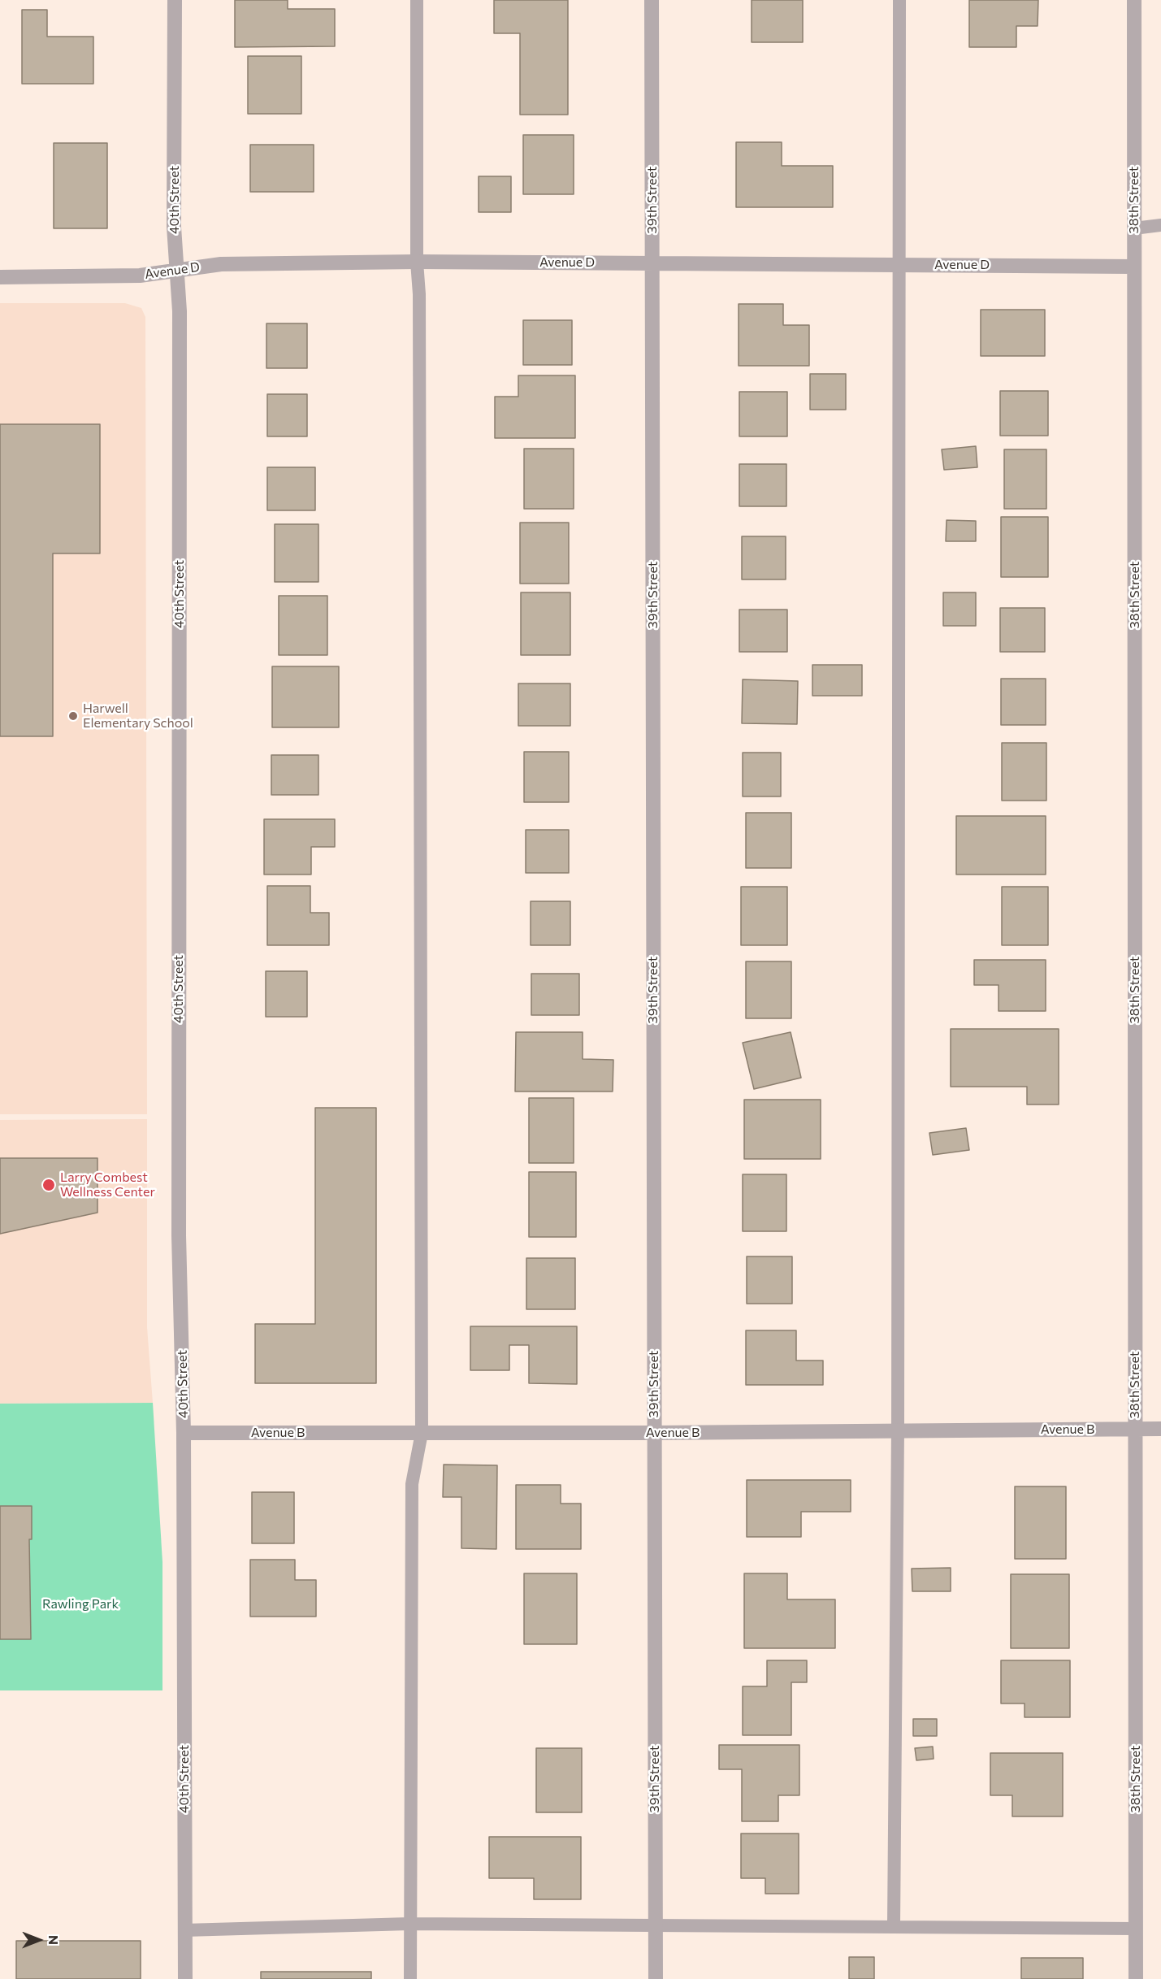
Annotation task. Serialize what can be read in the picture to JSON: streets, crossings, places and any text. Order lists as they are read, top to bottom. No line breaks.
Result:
{"streets":{"street":["40th Street","39th Street","38th Street","Avenue D","Avenue B"]},"crossings":[["40th Street","Avenue D"],["40th Street","Avenue B"],["39th Street","Avenue D"],["39th Street","Avenue B"],["38th Street","Avenue D"],["38th Street","Avenue B"]],"parks":["Rawling Park"],"places":["Harwell Elementary School","Larry Combest Wellness Center"],"north":"right"}
